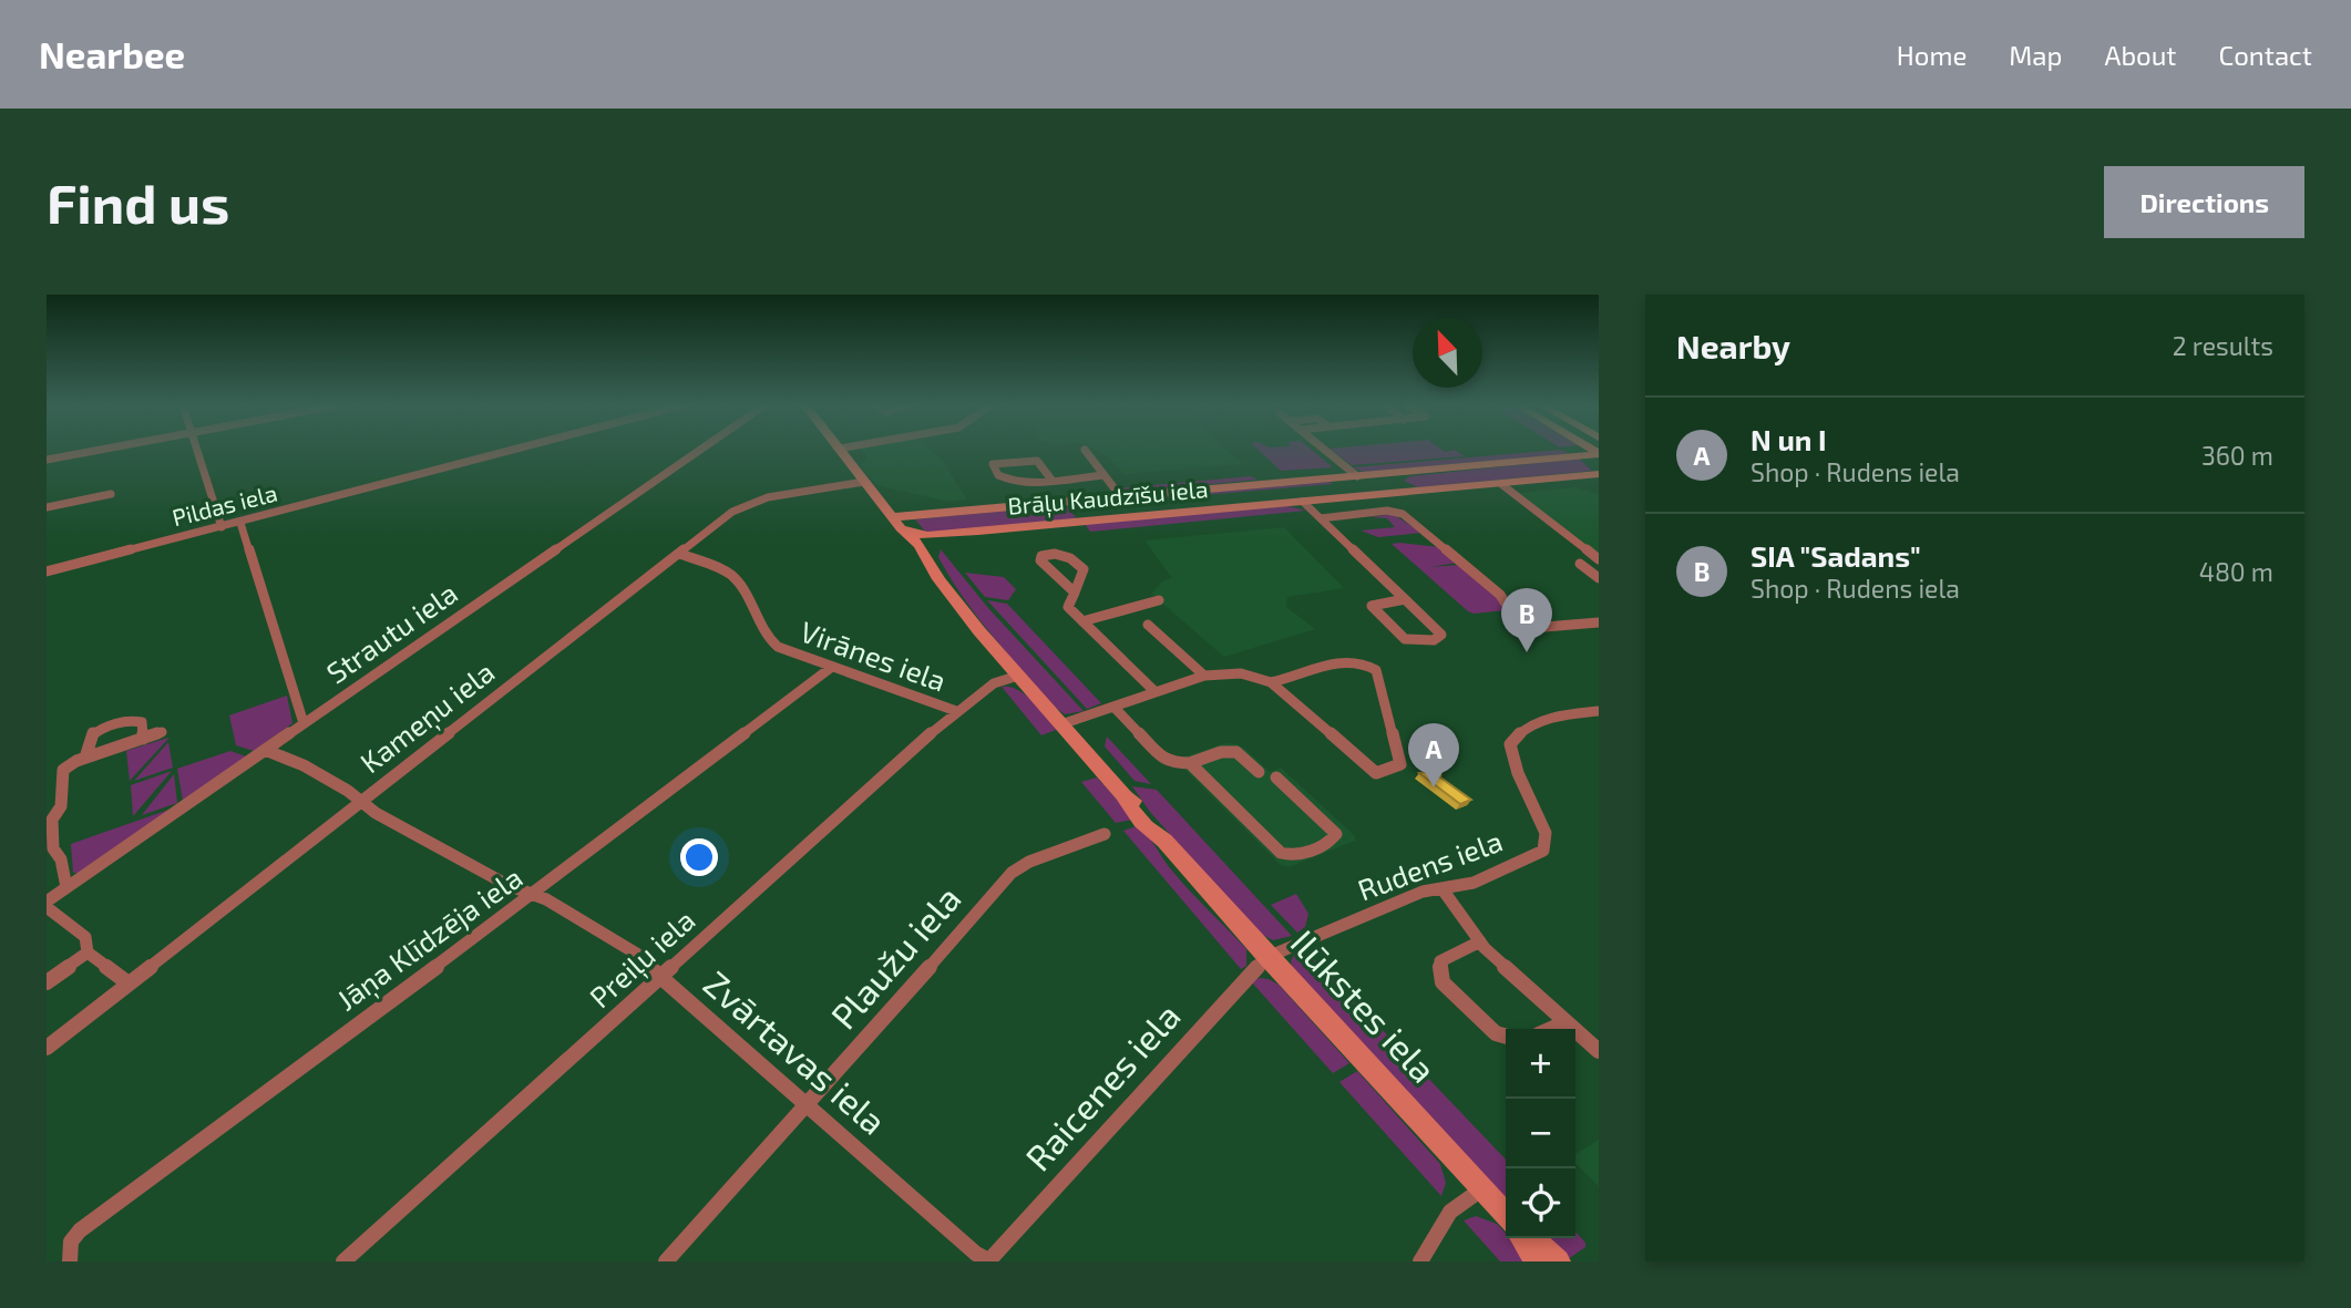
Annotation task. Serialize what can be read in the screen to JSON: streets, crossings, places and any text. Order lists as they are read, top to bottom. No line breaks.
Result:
{"streets":{"street":["Brāļu Kaudzīšu iela","Pildas iela","Strautu iela","Virānes iela","Kameņu iela","Rudens iela","Jāņa Klīdzēja iela","Plaužu iela","Preiļu iela","Ilūkstes iela","Zvārtavas iela","Raicenes iela"]},"crossings":[["Brāļu Kaudzīšu iela","Ilūkstes iela"],["Strautu iela","Zvārtavas iela"],["Virānes iela","Kameņu iela"],["Virānes iela","Jāņa Klīdzēja iela"],["Virānes iela","Preiļu iela"],["Kameņu iela","Ilūkstes iela"],["Kameņu iela","Zvārtavas iela"],["Rudens iela","Ilūkstes iela"],["Rudens iela","Raicenes iela"],["Jāņa Klīdzēja iela","Zvārtavas iela"],["Plaužu iela","Zvārtavas iela"],["Preiļu iela","Ilūkstes iela"],["Preiļu iela","Zvārtavas iela"],["Ilūkstes iela","Raicenes iela"],["Zvārtavas iela","Raicenes iela"]],"north":"top left","page":{"header":"Nearbee","nav":["Home","Map","About","Contact"],"buttons":"Directions","title":"Find us","heading":["Nearby","2 results"],"list":[{"mark":"A","name":"N un I","note":"Shop · Rudens iela","value":"360 m"},{"mark":"B","name":"SIA \"Sadans\"","note":"Shop · Rudens iela","value":"480 m"}],"pins":["B","A"],"map_buttons":["+","−"]}}
